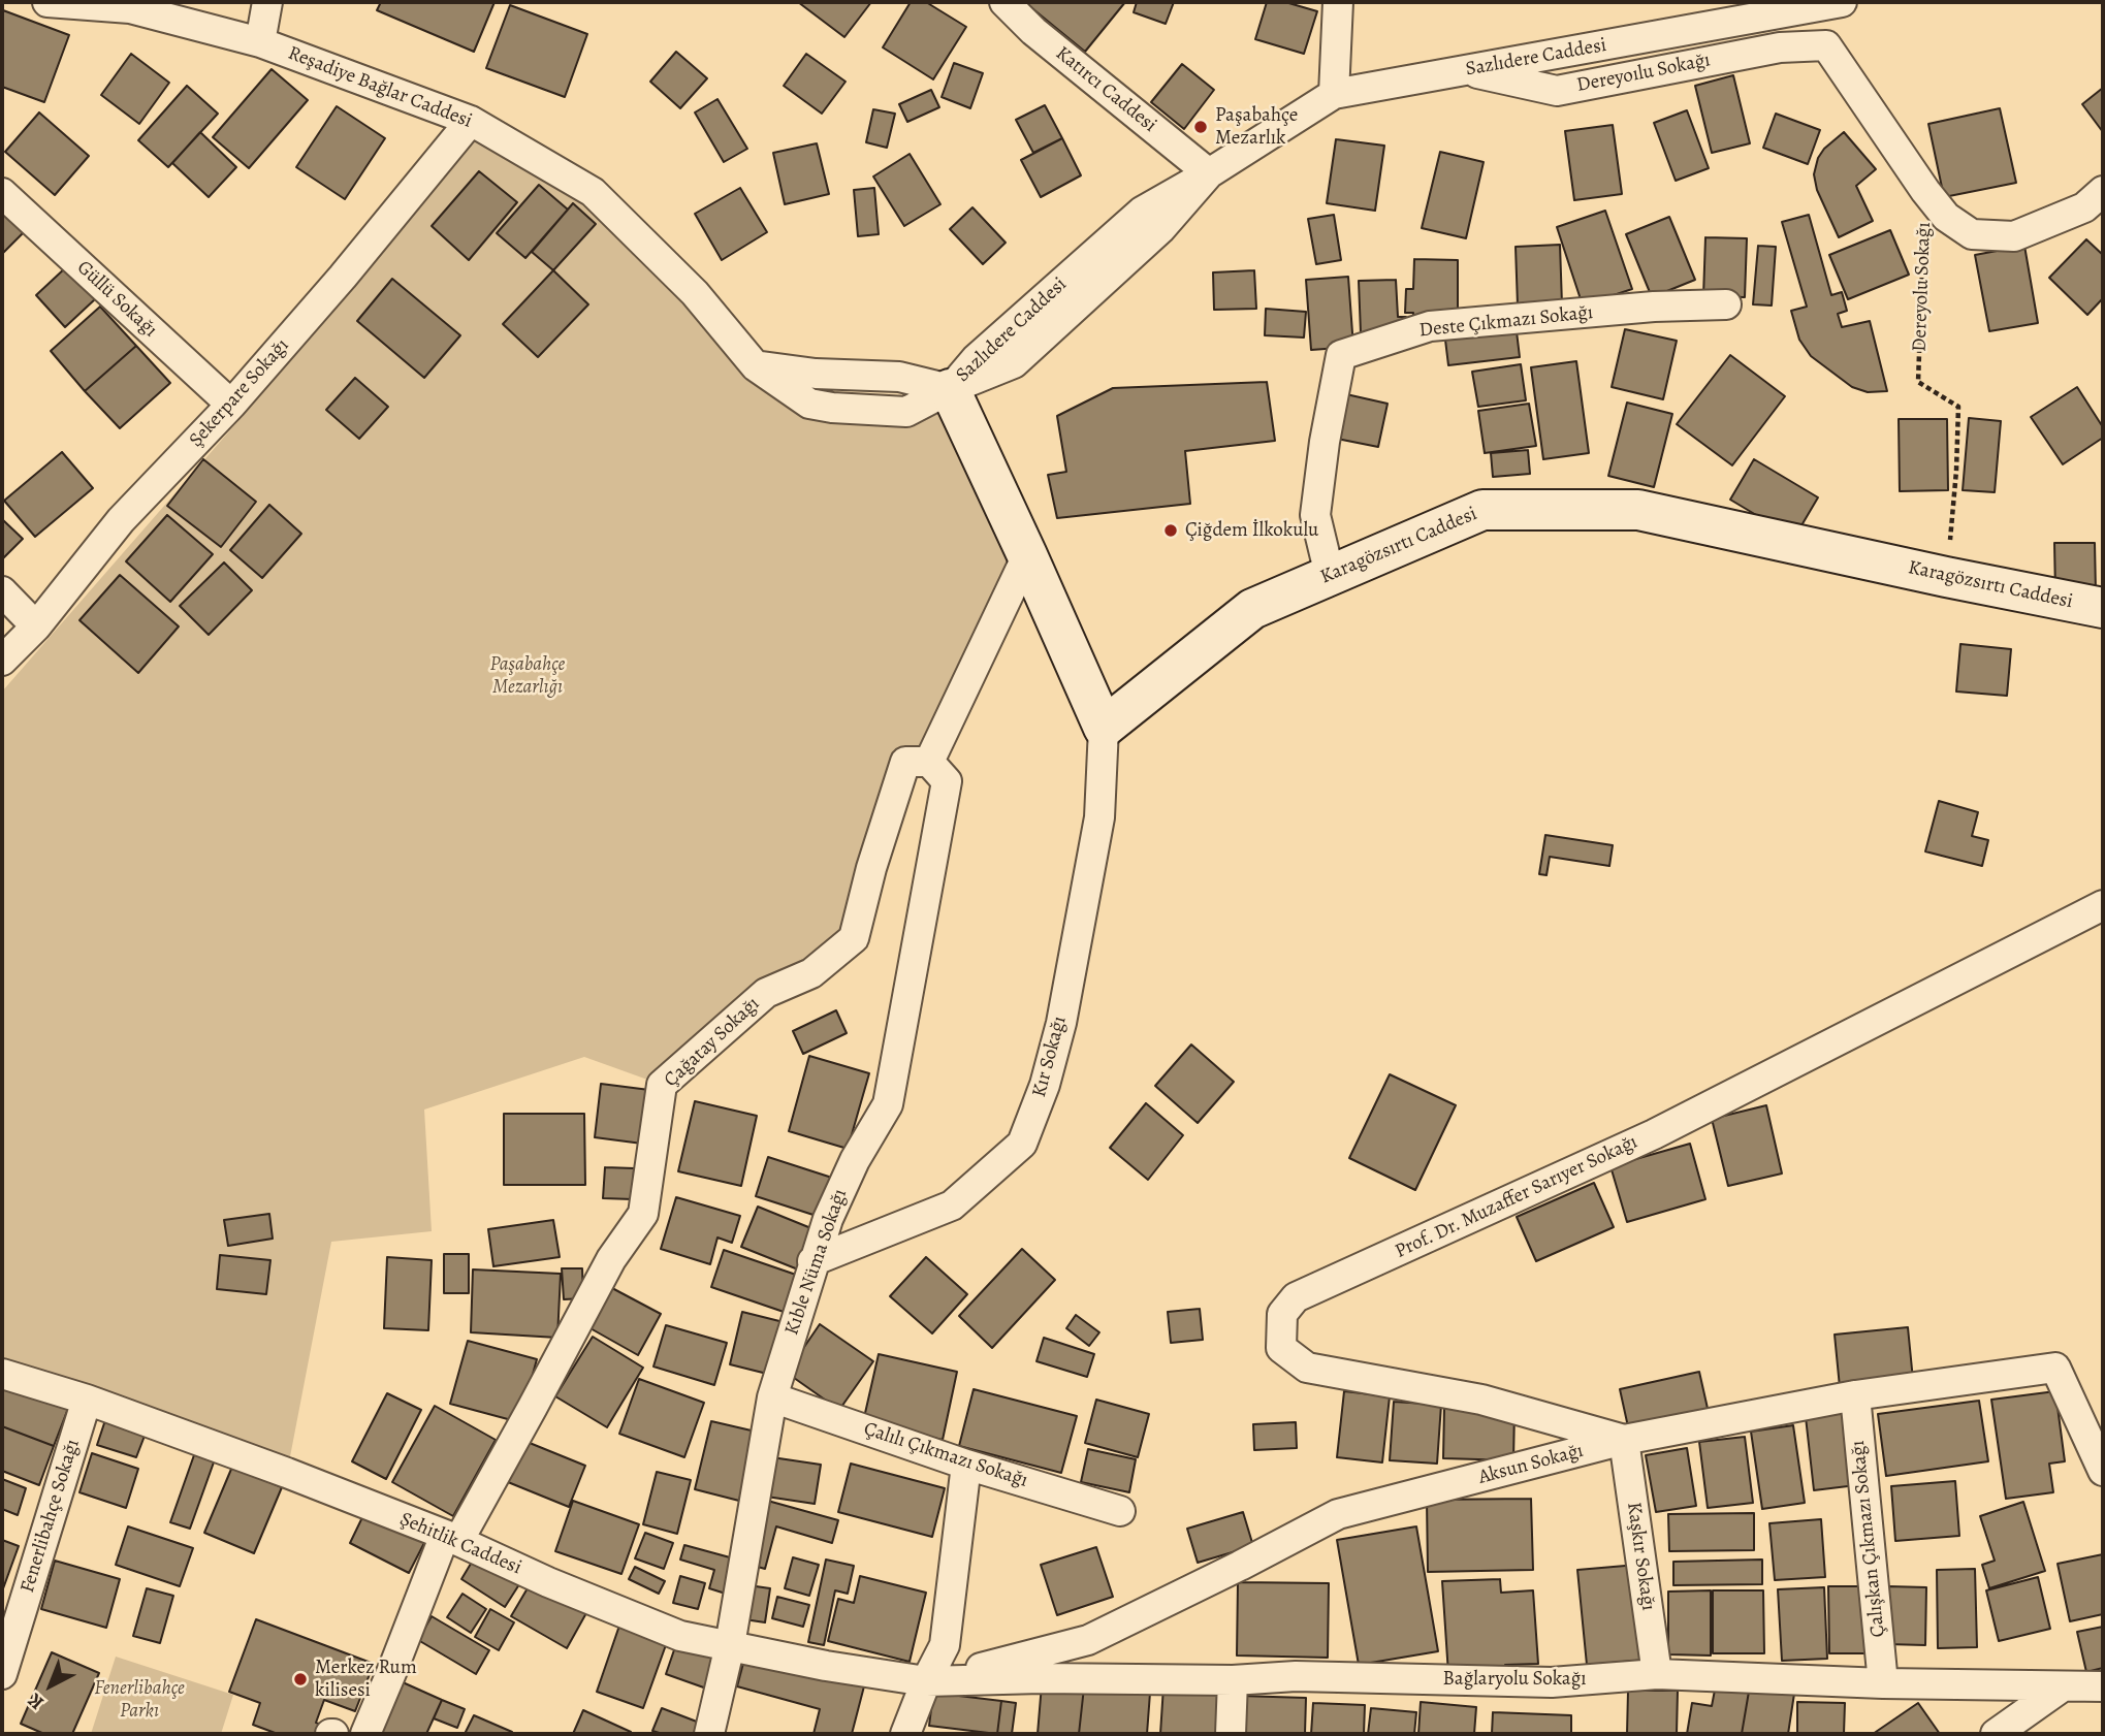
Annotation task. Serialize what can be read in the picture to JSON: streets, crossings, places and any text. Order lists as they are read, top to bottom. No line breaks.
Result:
{"streets":{"street":["Sazlıdere Caddesi","Dereyoılu Sokağı","Reşadiye Bağlar Caddesi","Katırcı Caddesi","Dereyolu Sokağı","Güllü Sokağı","Deste Çıkmazı Sokağı","Şekerpare Sokağı","Karagözsırtı Caddesi","Çağatay Sokağı","Kır Sokağı","Prof. Dr. Muzaffer Sarıyer Sokağı","Kıble Nüma Sokağı","Çalılı Çıkmazı Sokağı","Aksun Sokağı","Fenerlibahçe Sokağı","Çalışkan Çıkmazı Sokağı","Şehitlik Caddesi","Kaşkır Sokağı","Bağlaryolu Sokağı"]},"crossings":[["Sazlıdere Caddesi","Dereyoılu Sokağı"],["Sazlıdere Caddesi","Reşadiye Bağlar Caddesi"],["Sazlıdere Caddesi","Katırcı Caddesi"],["Dereyoılu Sokağı","Dereyolu Sokağı"],["Reşadiye Bağlar Caddesi","Şekerpare Sokağı"],["Dereyolu Sokağı","Karagözsırtı Caddesi"],["Güllü Sokağı","Şekerpare Sokağı"],["Deste Çıkmazı Sokağı","Karagözsırtı Caddesi"],["Karagözsırtı Caddesi","Kır Sokağı"],["Çağatay Sokağı","Kıble Nüma Sokağı"],["Çağatay Sokağı","Şehitlik Caddesi"],["Kır Sokağı","Kıble Nüma Sokağı"],["Prof. Dr. Muzaffer Sarıyer Sokağı","Aksun Sokağı"],["Prof. Dr. Muzaffer Sarıyer Sokağı","Kaşkır Sokağı"],["Kıble Nüma Sokağı","Çalılı Çıkmazı Sokağı"],["Kıble Nüma Sokağı","Şehitlik Caddesi"],["Aksun Sokağı","Çalışkan Çıkmazı Sokağı"],["Aksun Sokağı","Şehitlik Caddesi"],["Aksun Sokağı","Kaşkır Sokağı"],["Aksun Sokağı","Bağlaryolu Sokağı"],["Fenerlibahçe Sokağı","Şehitlik Caddesi"],["Çalışkan Çıkmazı Sokağı","Bağlaryolu Sokağı"],["Şehitlik Caddesi","Bağlaryolu Sokağı"],["Kaşkır Sokağı","Bağlaryolu Sokağı"]],"parks":["Paşabahçe Mezarlığı","Fenerlibahçe Parkı"],"places":["Paşabahçe Mezarlık","Çiğdem İlkokulu","Merkez Rum kilisesi"],"north":"bottom left"}
